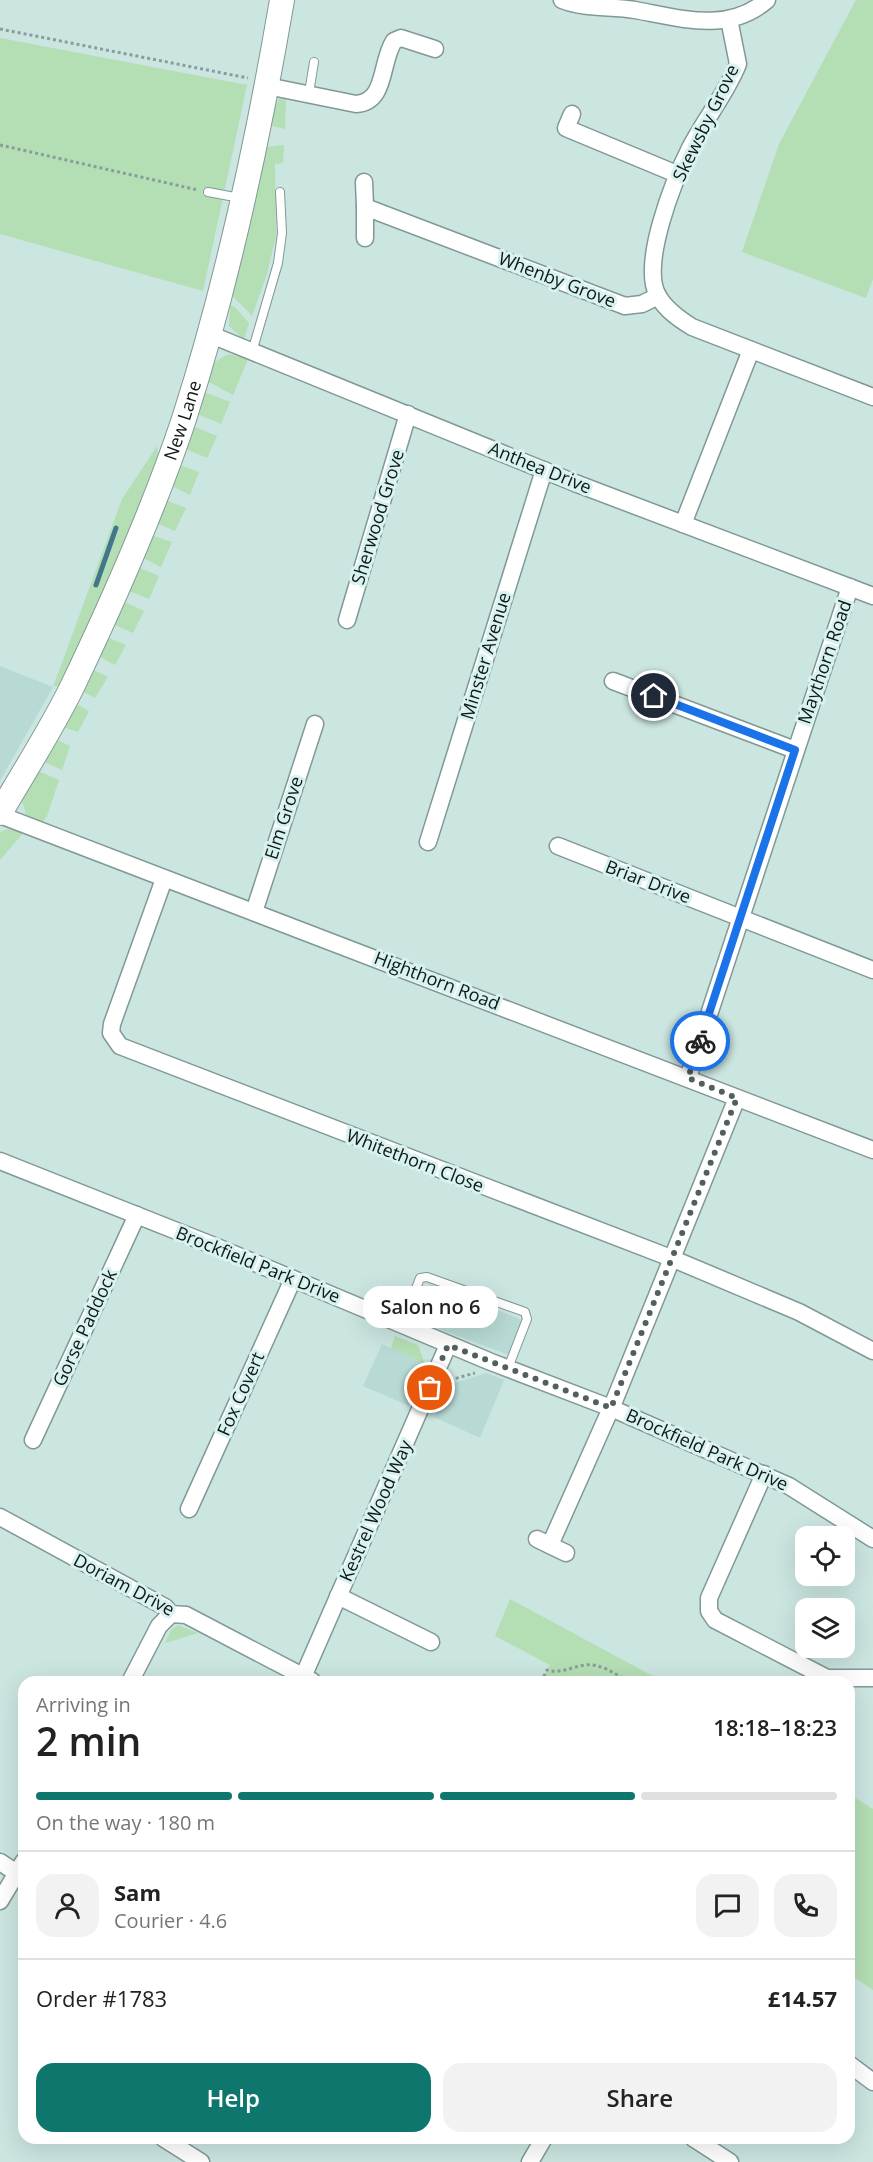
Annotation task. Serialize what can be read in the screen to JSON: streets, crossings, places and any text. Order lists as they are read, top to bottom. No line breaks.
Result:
{"streets":{"street":["Skewsby Grove","Whenby Grove","New Lane","Anthea Drive","Sherwood Grove","Minster Avenue","Maythorn Road","Elm Grove","Briar Drive","Highthorn Road","Whitethorn Close","Brockfield Park Drive","Gorse Paddock","Fox Covert","Kestrel Wood Way","Doriam Drive"]},"crossings":[["Skewsby Grove","Whenby Grove"],["New Lane","Anthea Drive"],["New Lane","Highthorn Road"],["Anthea Drive","Sherwood Grove"],["Anthea Drive","Minster Avenue"],["Anthea Drive","Maythorn Road"],["Maythorn Road","Briar Drive"],["Maythorn Road","Highthorn Road"],["Elm Grove","Highthorn Road"],["Highthorn Road","Whitethorn Close"],["Brockfield Park Drive","Gorse Paddock"],["Brockfield Park Drive","Fox Covert"],["Brockfield Park Drive","Kestrel Wood Way"]],"places":["Salon no 6"],"page":{"bubble":"Salon no 6","heading":["2 min","Arriving in","18:18–18:23"],"panel":["Sam","Courier · 4.6","Order #1783","£14.57"],"bar":"On the way · 180 m","buttons":["Help","Share"]}}
